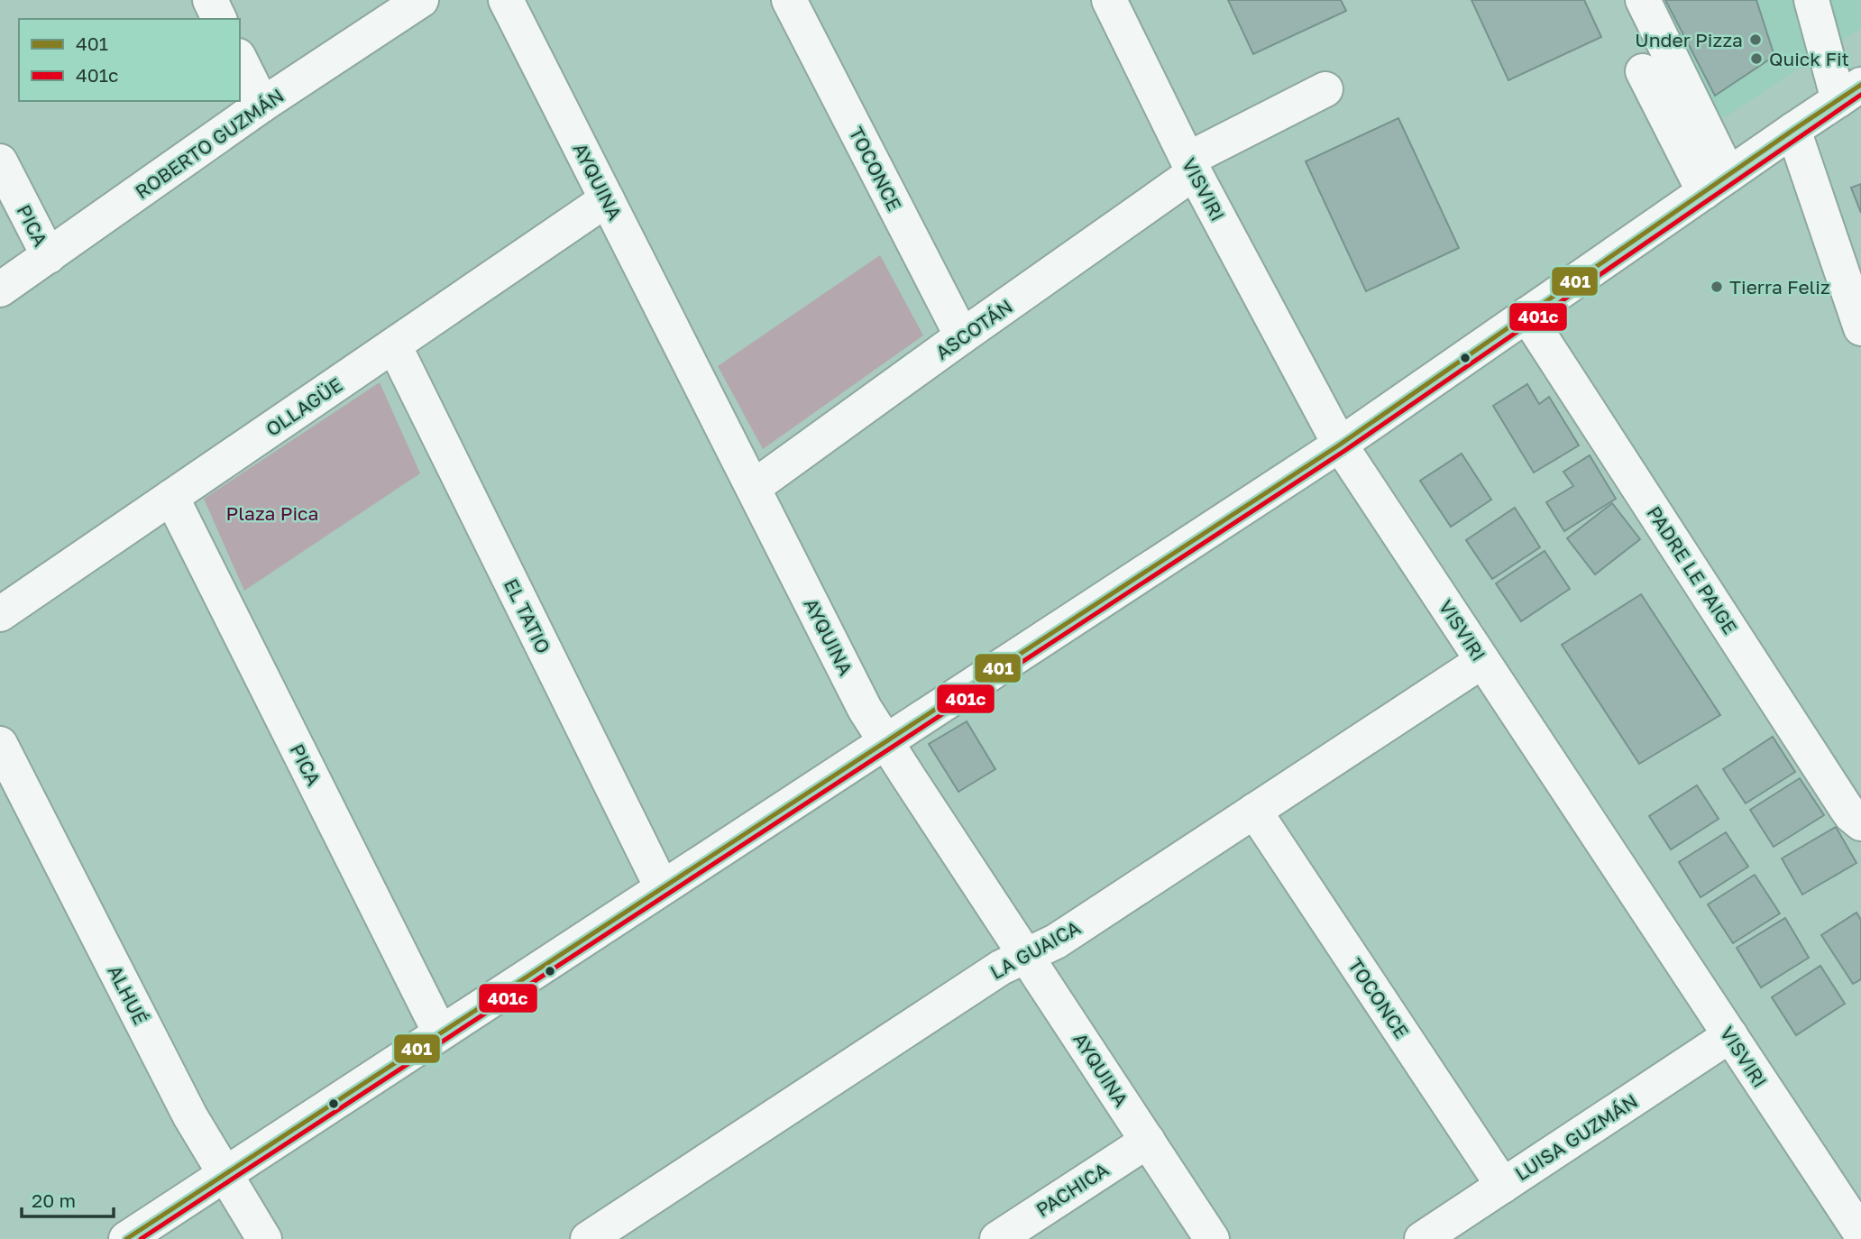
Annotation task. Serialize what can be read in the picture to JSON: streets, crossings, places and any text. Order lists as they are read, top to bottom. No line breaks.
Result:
{"streets":{"street":["ROBERTO GUZMÁN","TOCONCE","AYQUINA","VISVIRI","PICA","ASCOTÁN","OLLAGÜE","PADRE LE PAIGE","EL TATIO","LA GUAICA","ALHUÉ","LUISA GUZMÁN","PACHICA"]},"crossings":[["ROBERTO GUZMÁN","PICA"],["TOCONCE","ASCOTÁN"],["TOCONCE","LA GUAICA"],["TOCONCE","LUISA GUZMÁN"],["AYQUINA","ASCOTÁN"],["AYQUINA","OLLAGÜE"],["AYQUINA","LA GUAICA"],["AYQUINA","PACHICA"],["VISVIRI","ASCOTÁN"],["VISVIRI","LA GUAICA"],["VISVIRI","LUISA GUZMÁN"],["PICA","OLLAGÜE"],["OLLAGÜE","EL TATIO"]],"parks":["Plaza Pica"],"places":["Under Pizza","Quick Fit","Tierra Feliz"],"lines":["transit line 401","transit line 401c"],"legend":["401","401c"],"scale_bar":"20 m"}
